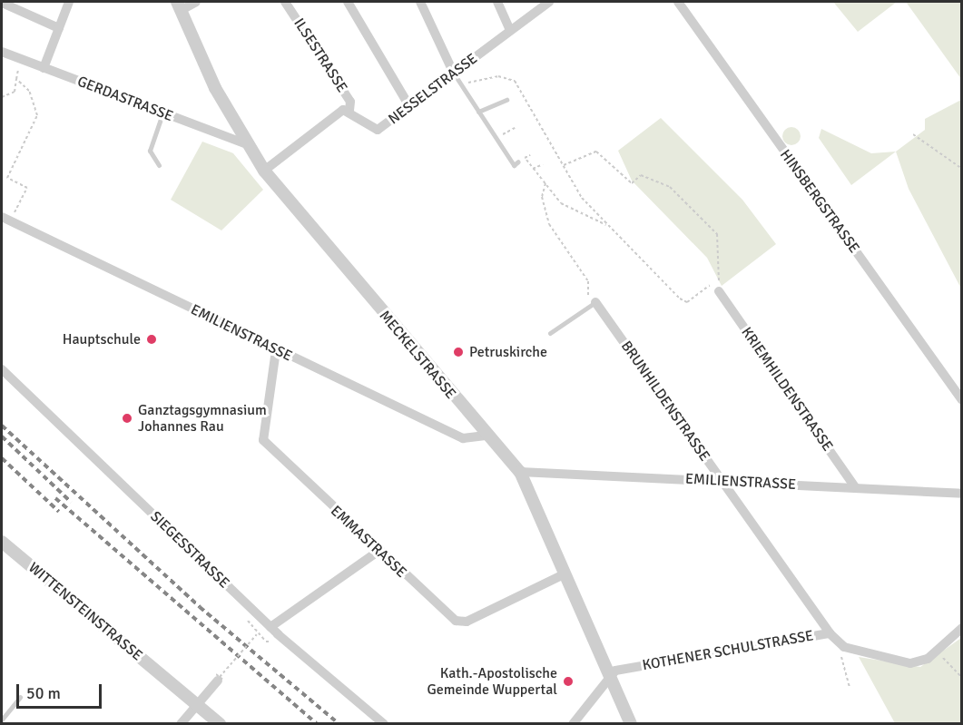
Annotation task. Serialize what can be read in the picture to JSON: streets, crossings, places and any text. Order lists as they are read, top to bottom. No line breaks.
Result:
{"streets":{"street":["ILSESTRASSE","NESSELSTRASSE","GERDASTRASSE","HINSBERGSTRASSE","EMILIENSTRASSE","MECKELSTRASSE","KRIEMHILDENSTRASSE","BRUNHILDENSTRASSE","EMMASTRASSE","SIEGESSTRASSE","WITTENSTEINSTRASSE","KOTHENER SCHULSTRASSE"]},"crossings":[["ILSESTRASSE","NESSELSTRASSE"],["NESSELSTRASSE","KRIEMHILDENSTRASSE"],["GERDASTRASSE","MECKELSTRASSE"],["EMILIENSTRASSE","MECKELSTRASSE"],["EMILIENSTRASSE","KRIEMHILDENSTRASSE"],["EMILIENSTRASSE","BRUNHILDENSTRASSE"],["EMILIENSTRASSE","EMMASTRASSE"],["MECKELSTRASSE","EMMASTRASSE"],["MECKELSTRASSE","KOTHENER SCHULSTRASSE"],["BRUNHILDENSTRASSE","KOTHENER SCHULSTRASSE"]],"places":["Hauptschule","Petruskirche","Ganztagsgymnasium Johannes Rau","Kath.-Apostolische Gemeinde Wuppertal"],"scale_bar":"50 m"}
